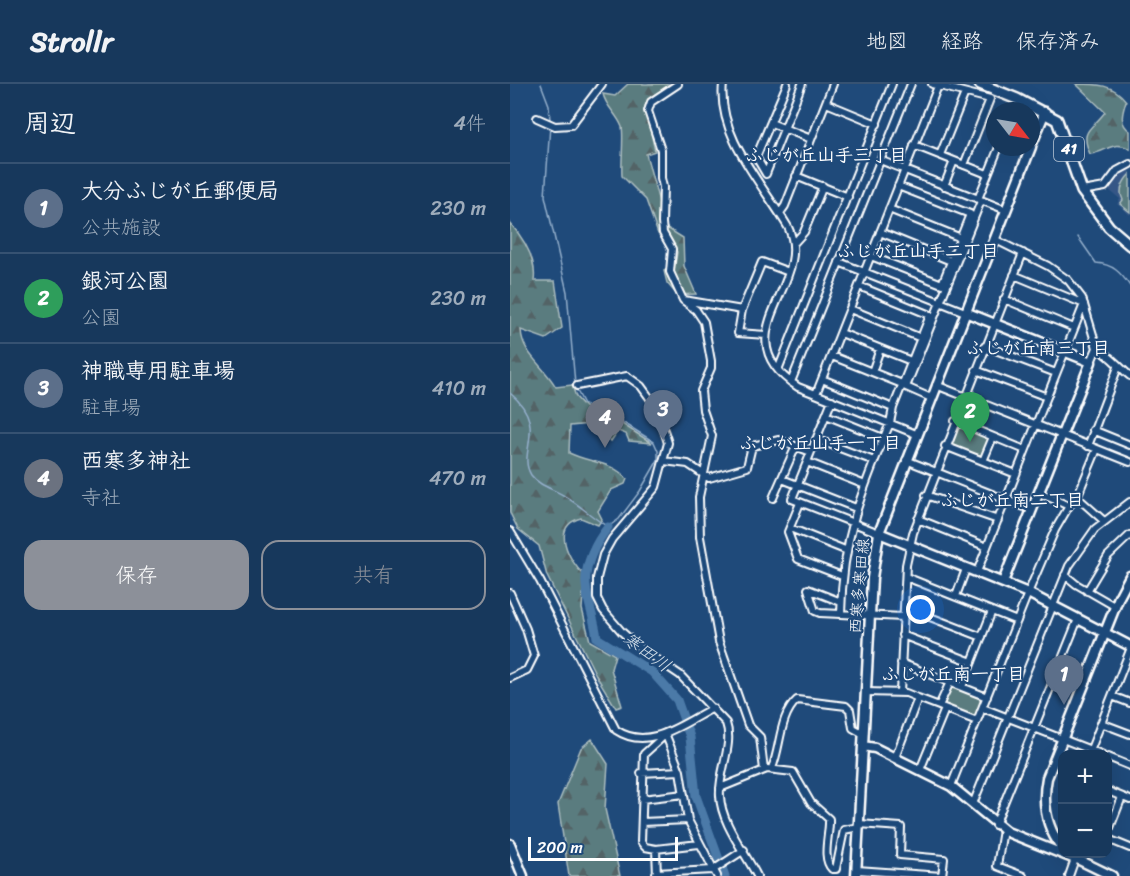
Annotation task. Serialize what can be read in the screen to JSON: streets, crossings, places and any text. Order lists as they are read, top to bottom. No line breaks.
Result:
{"streets":{"main road":["41"],"street":["西寒多寒田線"]},"crossings":[["41","西寒多寒田線"]],"districts":["ふじが丘山手三丁目","ふじが丘山手二丁目","ふじが丘南三丁目","ふじが丘山手一丁目","ふじが丘南二丁目","ふじが丘南一丁目"],"water":["寒田川"],"scale_bar":"200 m","north":"bottom right","page":{"header":"Strollr","nav":["地図","経路","保存済み"],"heading":["周辺","4件"],"list":[{"mark":"1","name":"大分ふじが丘郵便局","note":"公共施設","value":"230 m"},{"mark":"2","name":"銀河公園","note":"公園","value":"230 m"},{"mark":"3","name":"神職専用駐車場","note":"駐車場","value":"410 m"},{"mark":"4","name":"西寒多神社","note":"寺社","value":"470 m"}],"pins":["3","2","4","1"],"buttons":["保存","共有"],"map_buttons":["+","−"],"scale":"200 m"}}
